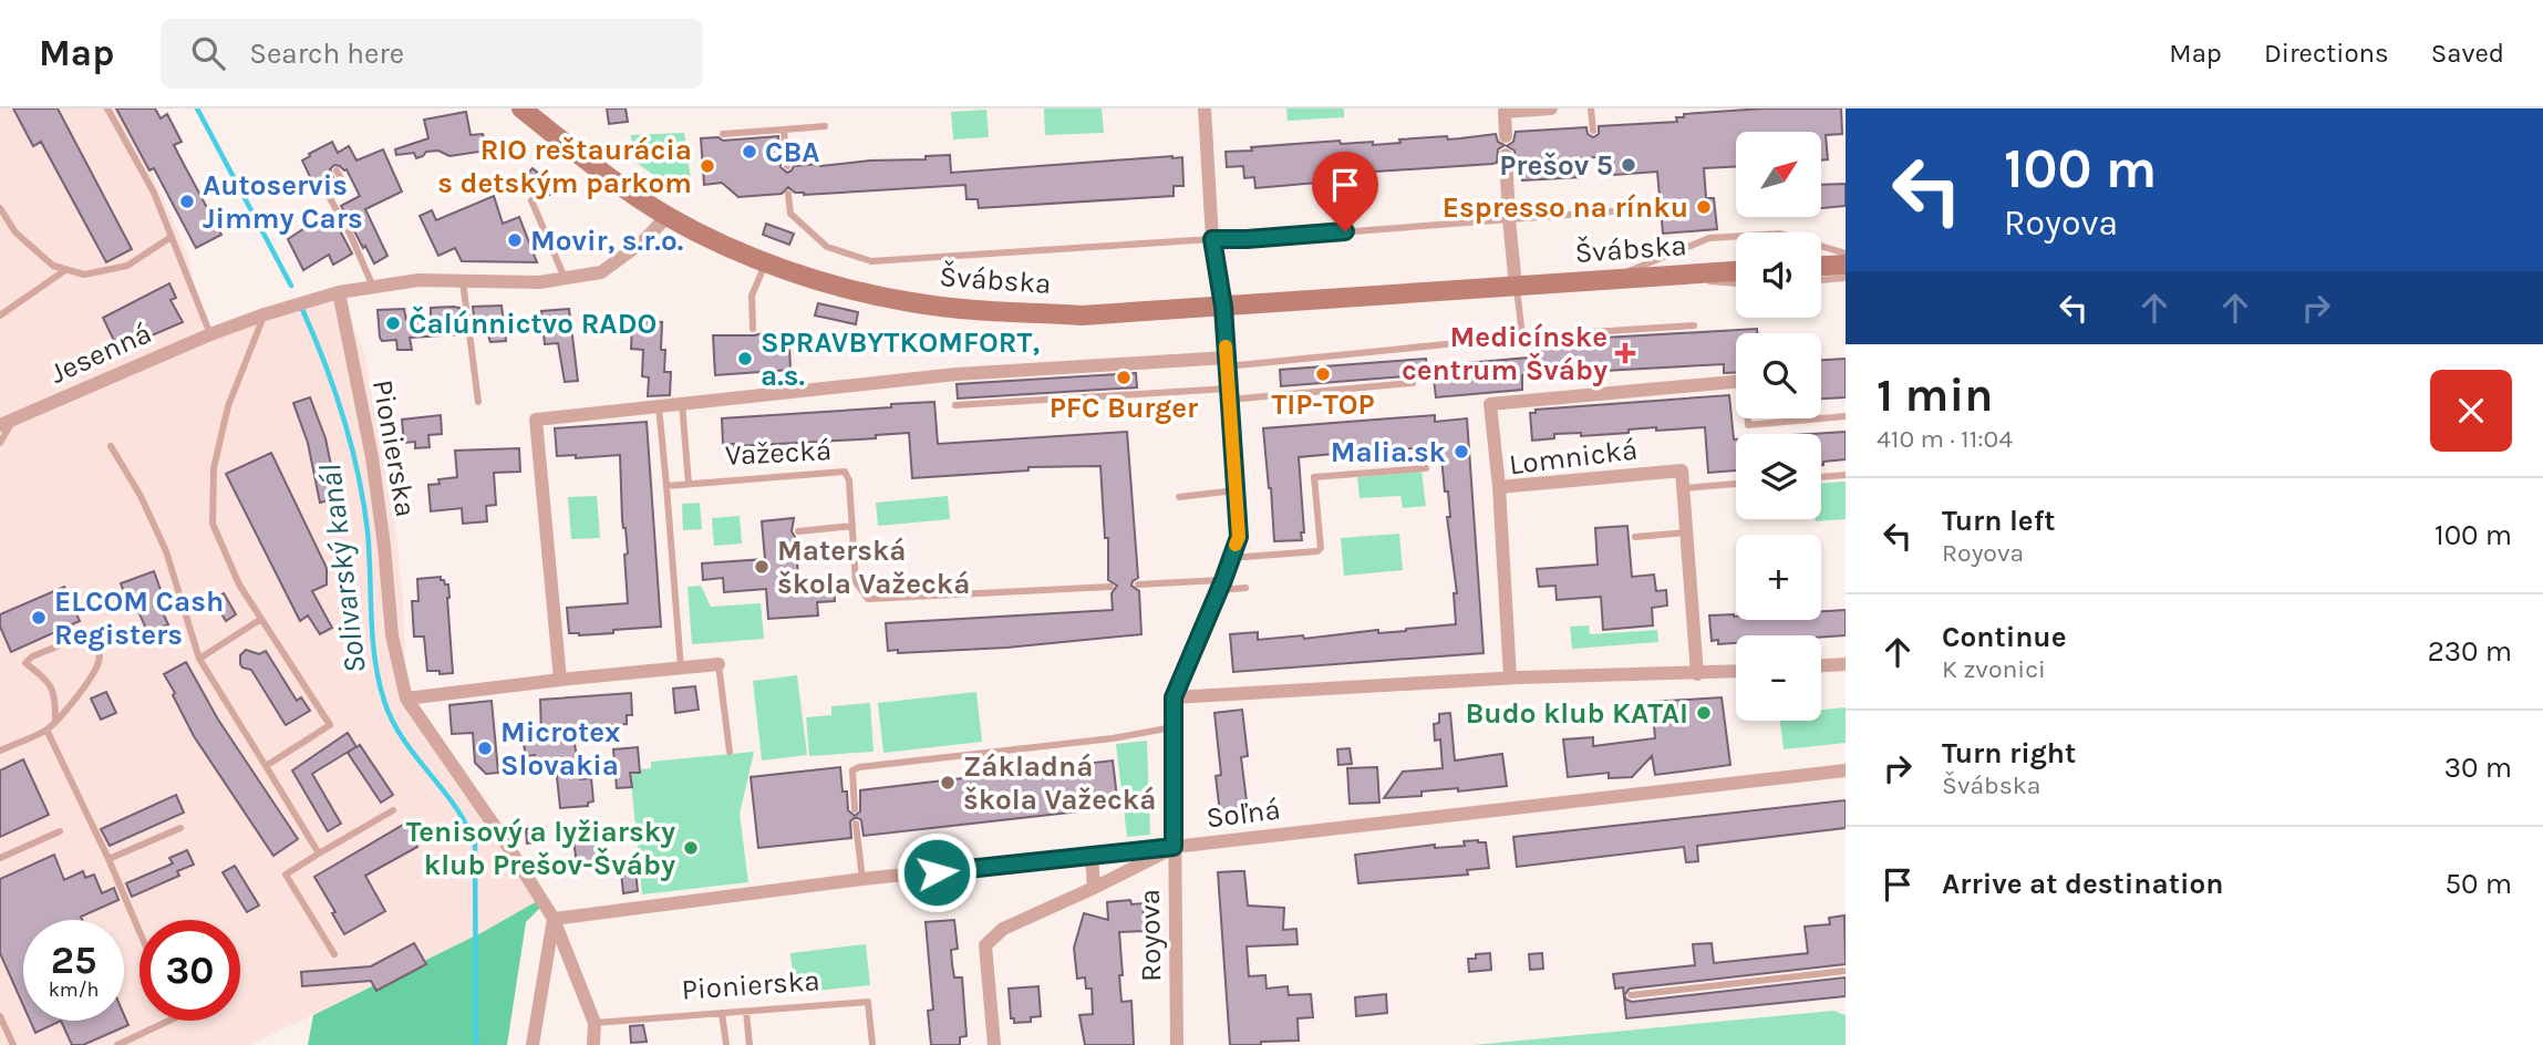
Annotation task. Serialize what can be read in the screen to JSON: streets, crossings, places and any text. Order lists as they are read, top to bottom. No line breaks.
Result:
{"streets":{"street":["Švábska","Jesenná","Pionierska","Lomnická","Soľná","Royova"],"lane":["Važecká"]},"crossings":[["Švábska","Royova"],["Jesenná","Pionierska"],["Pionierska","Soľná"],["Soľná","Royova"]],"water":["Solivarský kanál"],"places":{"other":["CBA","Prešov 5","RIO reštaurácia s detským parkom","Autoservis Jimmy Cars","Espresso na rínku","Movir, s.r.o.","Čalúnnictvo RADO","SPRAVBYTKOMFORT, a.s.","TIP-TOP","PFC Burger","Malia.sk","Materská škola Važecká","ELCOM Cash Registers","Budo klub KATAI","Microtex Slovakia","Základná škola Važecká","Tenisový a lyžiarsky klub Prešov-Šváby"],"health":["Medicínske centrum Šváby"]},"north":"top right","page":{"header":"Map","search":"Search here","nav":["Map","Directions","Saved"],"turn":["100 m","Royova"],"map_buttons":["+","−"],"heading":["1 min","410 m · 11:04"],"list":[{"name":"Turn left","note":"Royova","value":"100 m"},{"name":"Continue","note":"K zvonici","value":"230 m"},{"name":"Turn right","note":"Švábska","value":"30 m"},{"name":"Arrive at destination","value":"50 m"}],"speed":"25 km/h","limit":"30"}}
